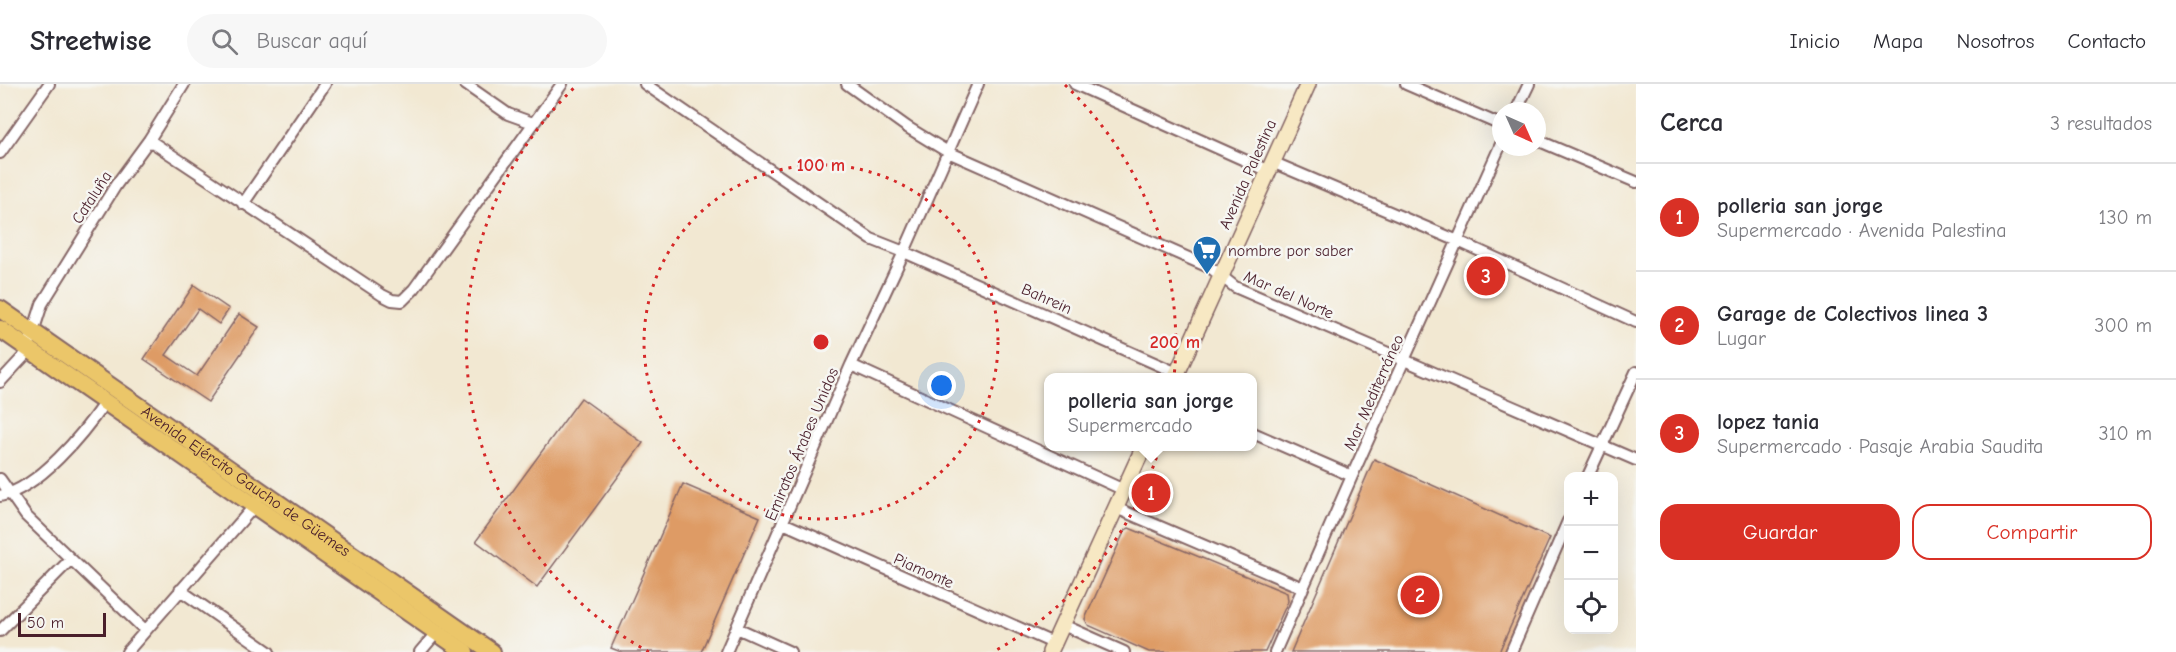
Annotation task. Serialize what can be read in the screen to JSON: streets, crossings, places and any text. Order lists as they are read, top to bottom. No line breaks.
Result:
{"streets":{"main road":["Avenida Ejército Gaucho de Güemes"],"street":["Avenida Palestina","Cataluña","Mar del Norte","Bahrein","Mar Mediterráneo","Emiratos Árabes Unidos","Piamonte"]},"crossings":[["Avenida Palestina","Mar del Norte"],["Cataluña","Avenida Ejército Gaucho de Güemes"],["Mar del Norte","Mar Mediterráneo"],["Mar del Norte","Emiratos Árabes Unidos"],["Bahrein","Emiratos Árabes Unidos"],["Emiratos Árabes Unidos","Piamonte"]],"places":{"supermarket":["nombre por saber"]},"scale_bar":"50 m","north":"bottom right","page":{"header":"Streetwise","search":"Buscar aquí","nav":["Inicio","Mapa","Nosotros","Contacto"],"heading":["Cerca","3 resultados"],"list":[{"mark":"1","name":"polleria san jorge","note":"Supermercado · Avenida Palestina","value":"130 m"},{"mark":"2","name":"Garage de Colectivos linea 3","note":"Lugar","value":"300 m"},{"mark":"3","name":"lopez tania","note":"Supermercado · Pasaje Arabia Saudita","value":"310 m"}],"pins":["3","1","2"],"popup":["polleria san jorge","Supermercado"],"map_buttons":["+","−"],"buttons":["Guardar","Compartir"],"scale":"50 m"},"rings":["100 m","200 m"]}
